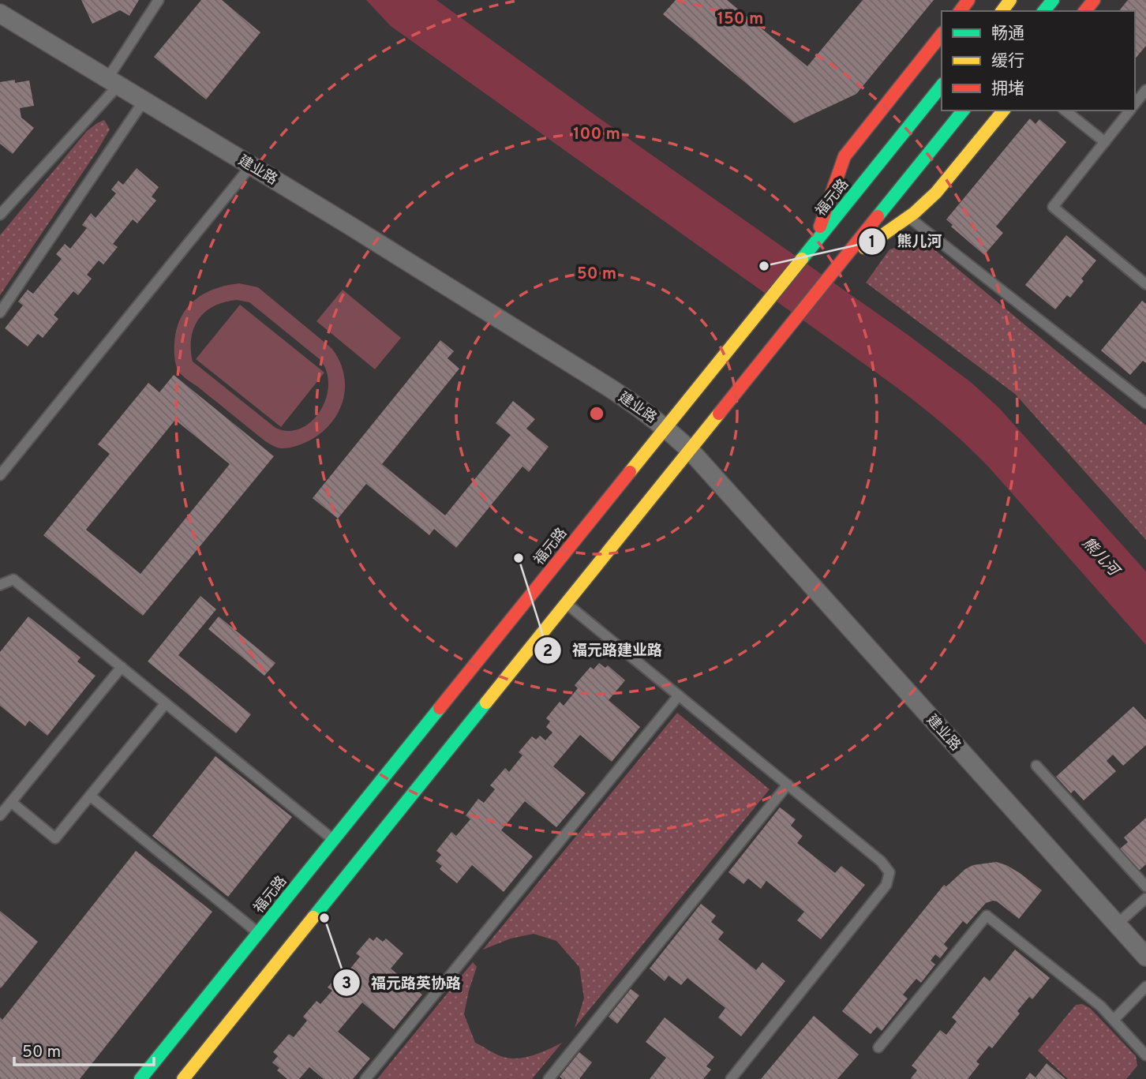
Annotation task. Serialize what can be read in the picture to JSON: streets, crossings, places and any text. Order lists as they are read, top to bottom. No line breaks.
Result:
{"streets":{"main road":["福元路"],"street":["建业路"]},"crossings":[["建业路","福元路"]],"water":["熊儿河"],"places":["熊儿河","福元路建业路","福元路英协路"],"legend":["畅通","缓行","拥堵"],"scale_bar":"50 m","rings":["150 m","100 m","50 m"]}
